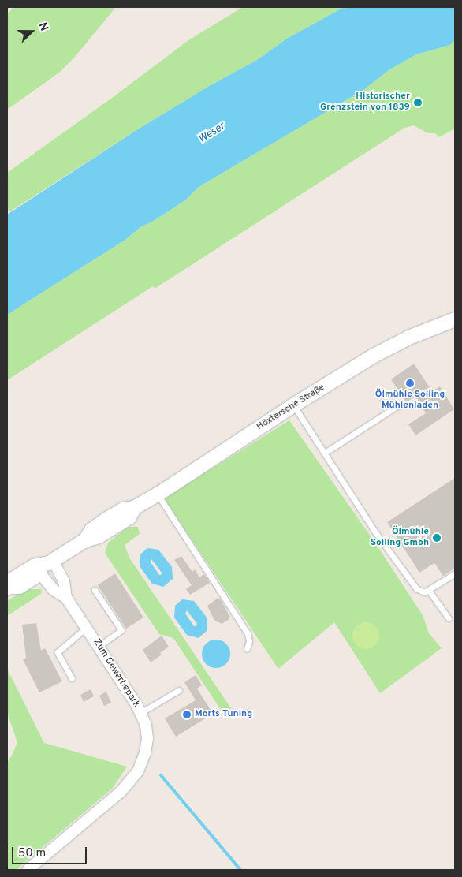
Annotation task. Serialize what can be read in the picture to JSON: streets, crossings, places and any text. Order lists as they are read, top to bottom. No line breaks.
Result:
{"streets":{"street":["Höxtersche Straße","Zum Gewerbepark"]},"crossings":[["Höxtersche Straße","Zum Gewerbepark"]],"water":["Weser"],"places":["Historischer Grenzstein von 1839","Ölmühle Solling Mühlenladen","Ölmühle Solling Gmbh","Morts Tuning"],"scale_bar":"50 m","north":"right"}
